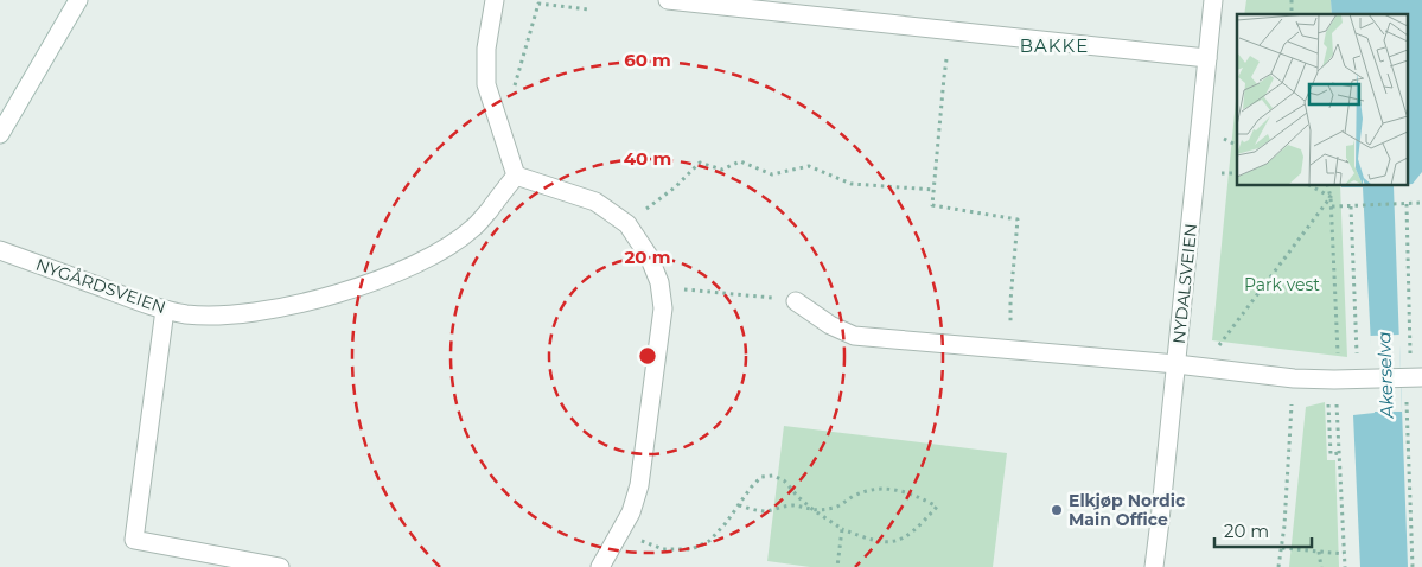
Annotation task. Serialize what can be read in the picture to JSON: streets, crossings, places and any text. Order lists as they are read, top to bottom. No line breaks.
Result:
{"streets":{"street":["NYDALSVEIEN","NYGÅRDSVEIEN"]},"districts":["BAKKE"],"water":["Akerselva"],"parks":["Park vest"],"places":["Elkjøp Nordic Main Office"],"scale_bar":"20 m","rings":["60 m","40 m","20 m"]}
